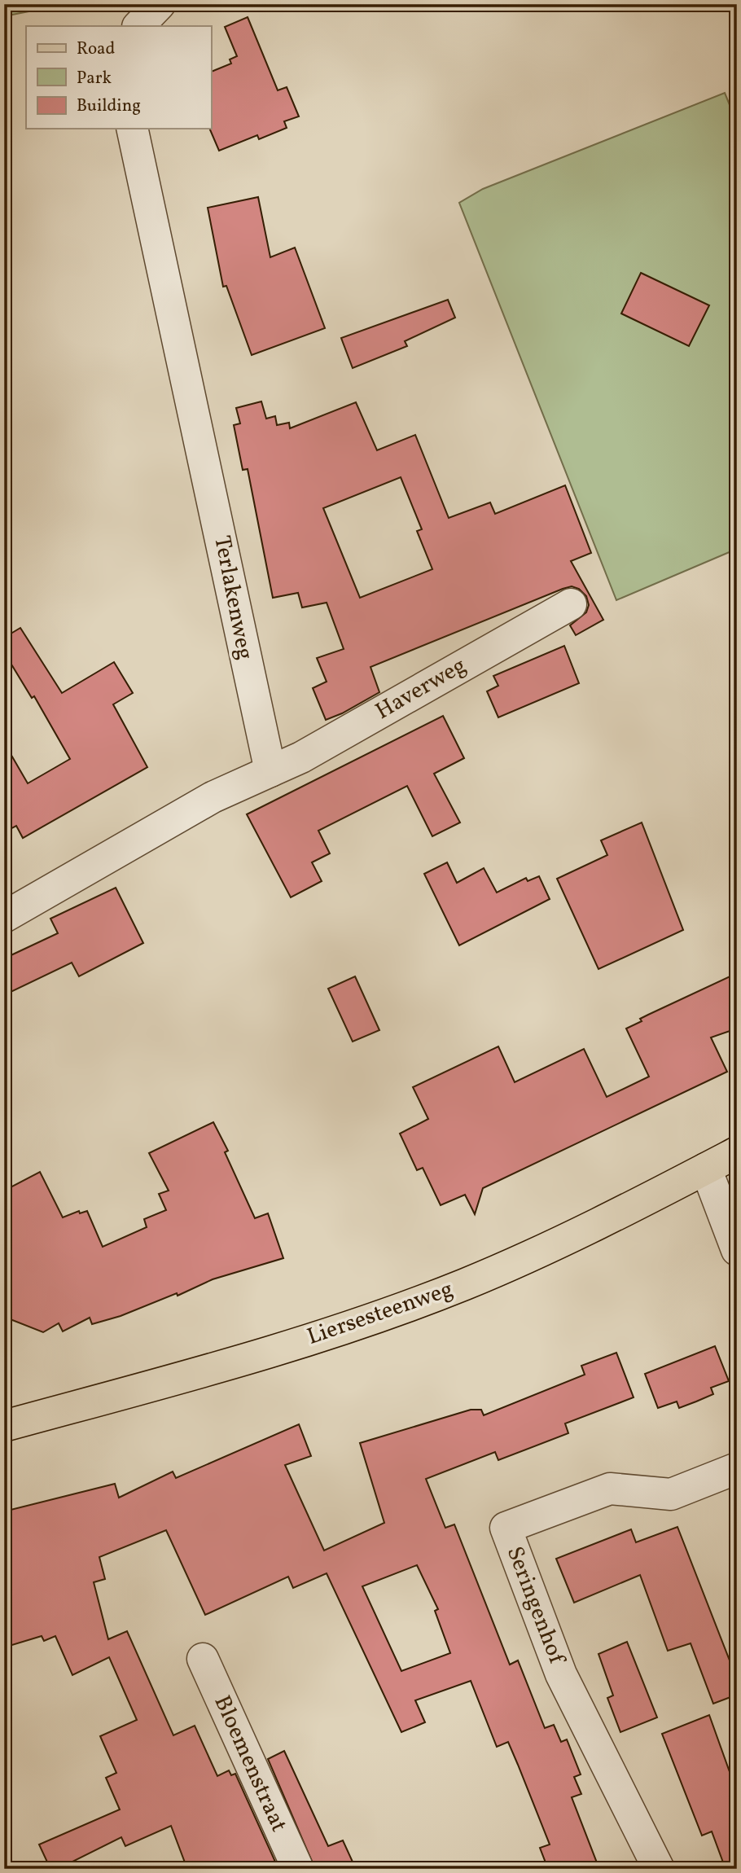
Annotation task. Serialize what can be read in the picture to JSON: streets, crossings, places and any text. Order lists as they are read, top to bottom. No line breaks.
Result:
{"streets":{"main road":["Liersesteenweg"],"street":["Terlakenweg","Haverweg","Seringenhof","Bloemenstraat"]},"crossings":[["Terlakenweg","Haverweg"]],"legend":["Road","Park","Building"]}
